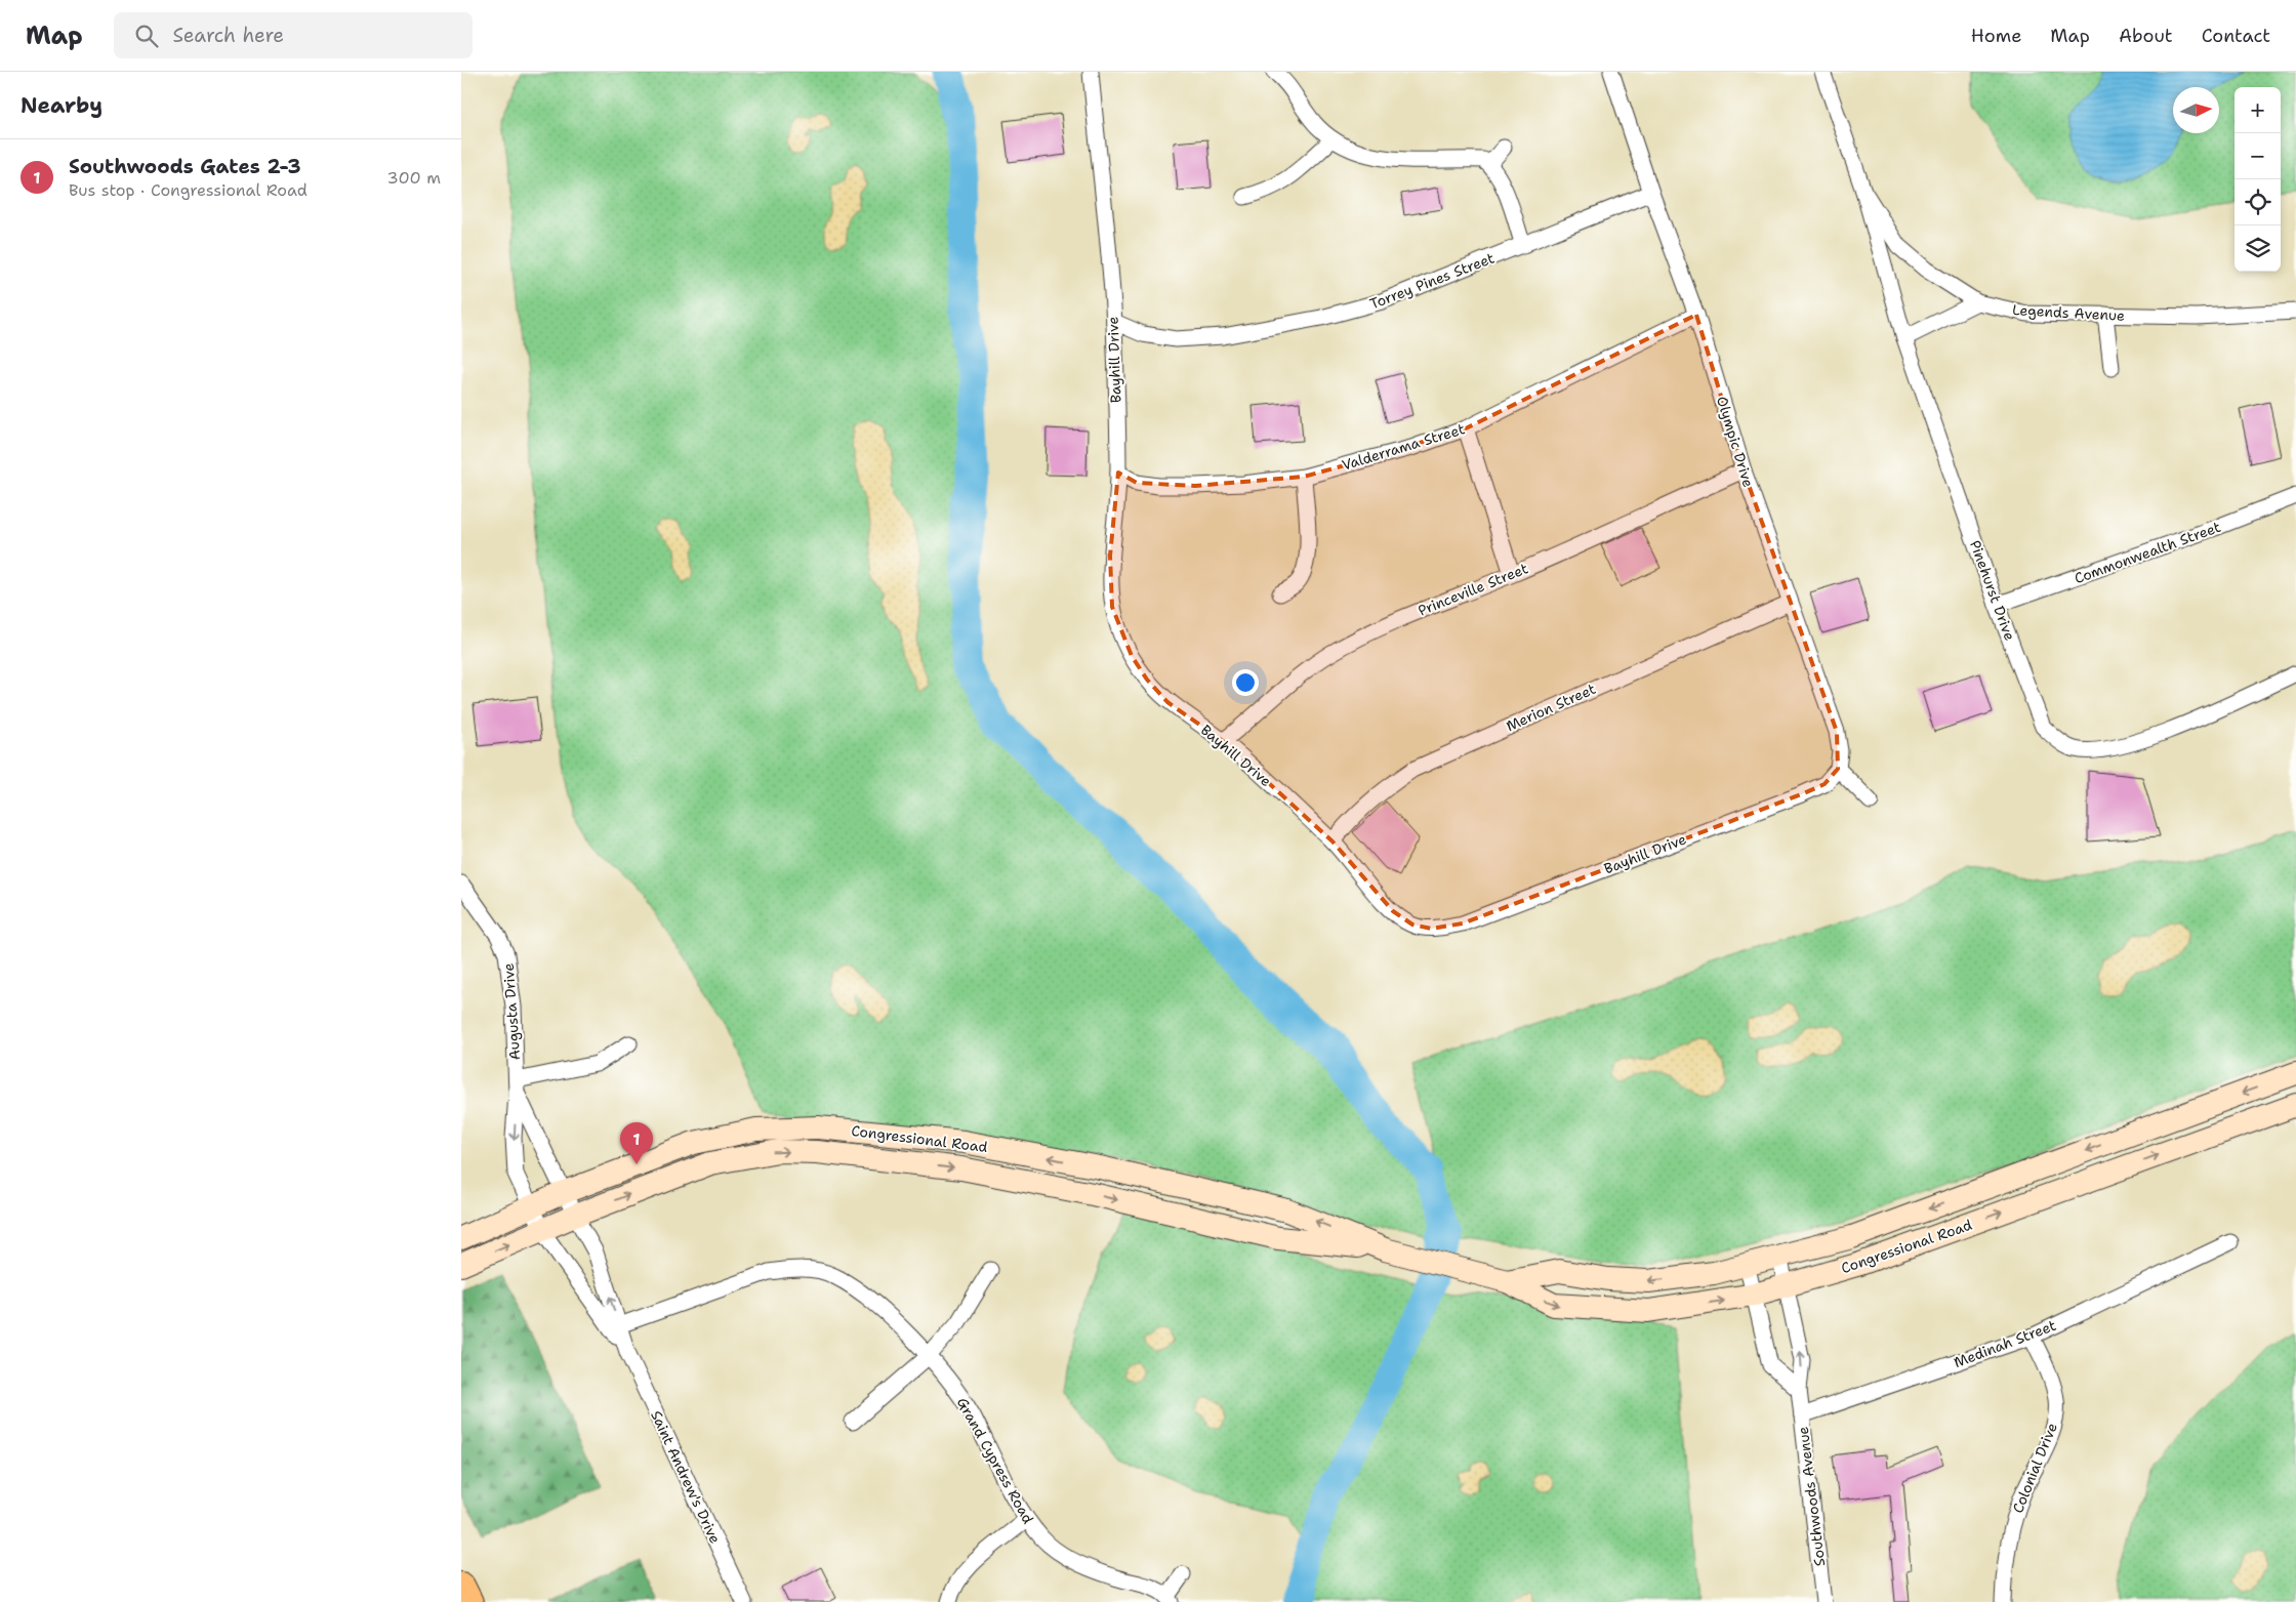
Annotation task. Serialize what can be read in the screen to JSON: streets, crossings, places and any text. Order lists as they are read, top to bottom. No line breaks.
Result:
{"streets":{"main road":["Congressional Road"],"street":["Torrey Pines Street","Legends Avenue","Bayhill Drive","Olympic Drive","Valderrama Street","Commonwealth Street","Princeville Street","Pinehurst Drive","Merion Street","Augusta Drive","Medinah Street","Grand Cypress Road","Colonial Drive","Saint Andrew's Drive","Southwoods Avenue"]},"crossings":[["Torrey Pines Street","Bayhill Drive"],["Torrey Pines Street","Olympic Drive"],["Legends Avenue","Pinehurst Drive"],["Bayhill Drive","Olympic Drive"],["Bayhill Drive","Valderrama Street"],["Bayhill Drive","Princeville Street"],["Bayhill Drive","Merion Street"],["Olympic Drive","Valderrama Street"],["Olympic Drive","Princeville Street"],["Olympic Drive","Merion Street"],["Commonwealth Street","Pinehurst Drive"],["Augusta Drive","Congressional Road"],["Augusta Drive","Saint Andrew's Drive"],["Congressional Road","Saint Andrew's Drive"],["Congressional Road","Southwoods Avenue"],["Medinah Street","Colonial Drive"],["Medinah Street","Southwoods Avenue"],["Grand Cypress Road","Saint Andrew's Drive"]],"north":"right","page":{"header":"Map","search":"Search here","nav":["Home","Map","About","Contact"],"heading":"Nearby","map_buttons":["+","−"],"list":[{"mark":"1","name":"Southwoods Gates 2-3","note":"Bus stop · Congressional Road","value":"300 m"}],"pins":"1"}}
